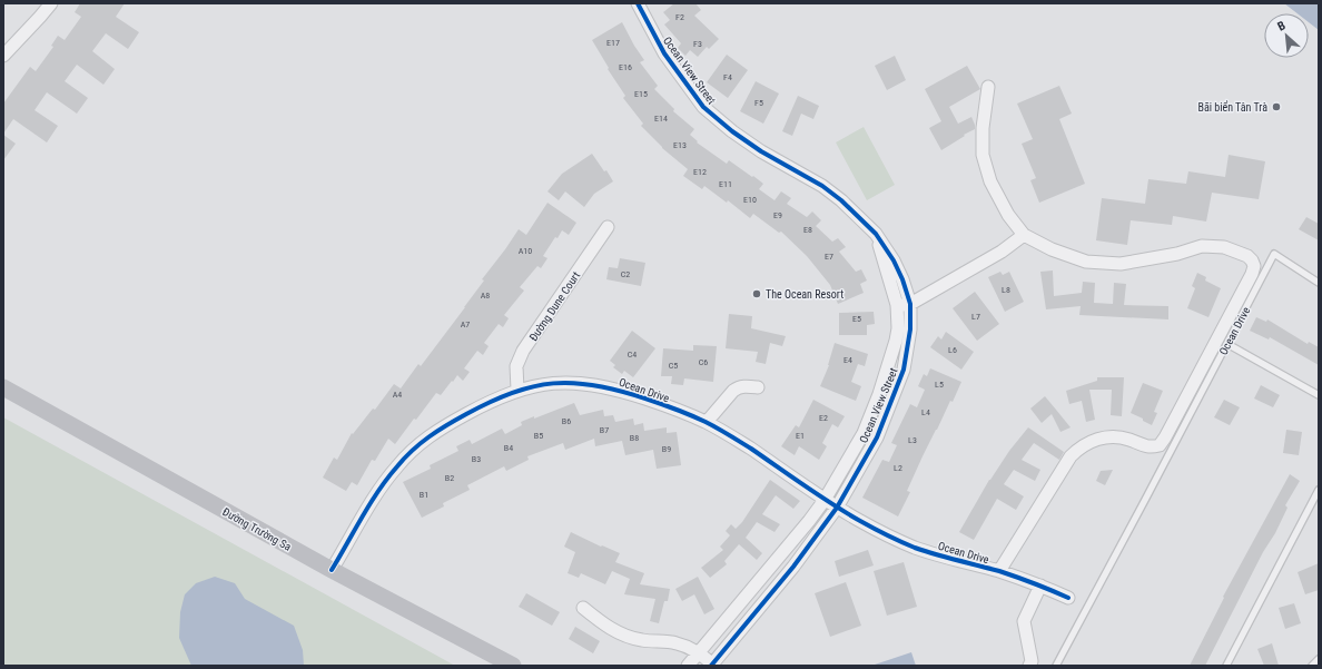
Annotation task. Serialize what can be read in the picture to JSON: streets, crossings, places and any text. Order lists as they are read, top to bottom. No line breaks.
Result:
{"streets":{"main road":["Đường Trường Sa"],"street":["Ocean View Street","Đường Dune Court","Ocean Drive"]},"crossings":[["Ocean View Street","Ocean Drive"],["Đường Dune Court","Ocean Drive"],["Ocean Drive","Đường Trường Sa"]],"places":["Bãi biển Tân Trà","The Ocean Resort"],"house_numbers":["F2","E17","F3","E16","F4","E15","F5","E14","E13","E12","E11","E10","E9","E8","A10","E7","C2","L8","A8","L7","E5","A7","L6","C4","E4","C6","C5","L5","A4","L4","E2","B6","B7","B5","E1","B8","L3","B4","B9","B3","L2","B2","B1"],"north":"top left"}
